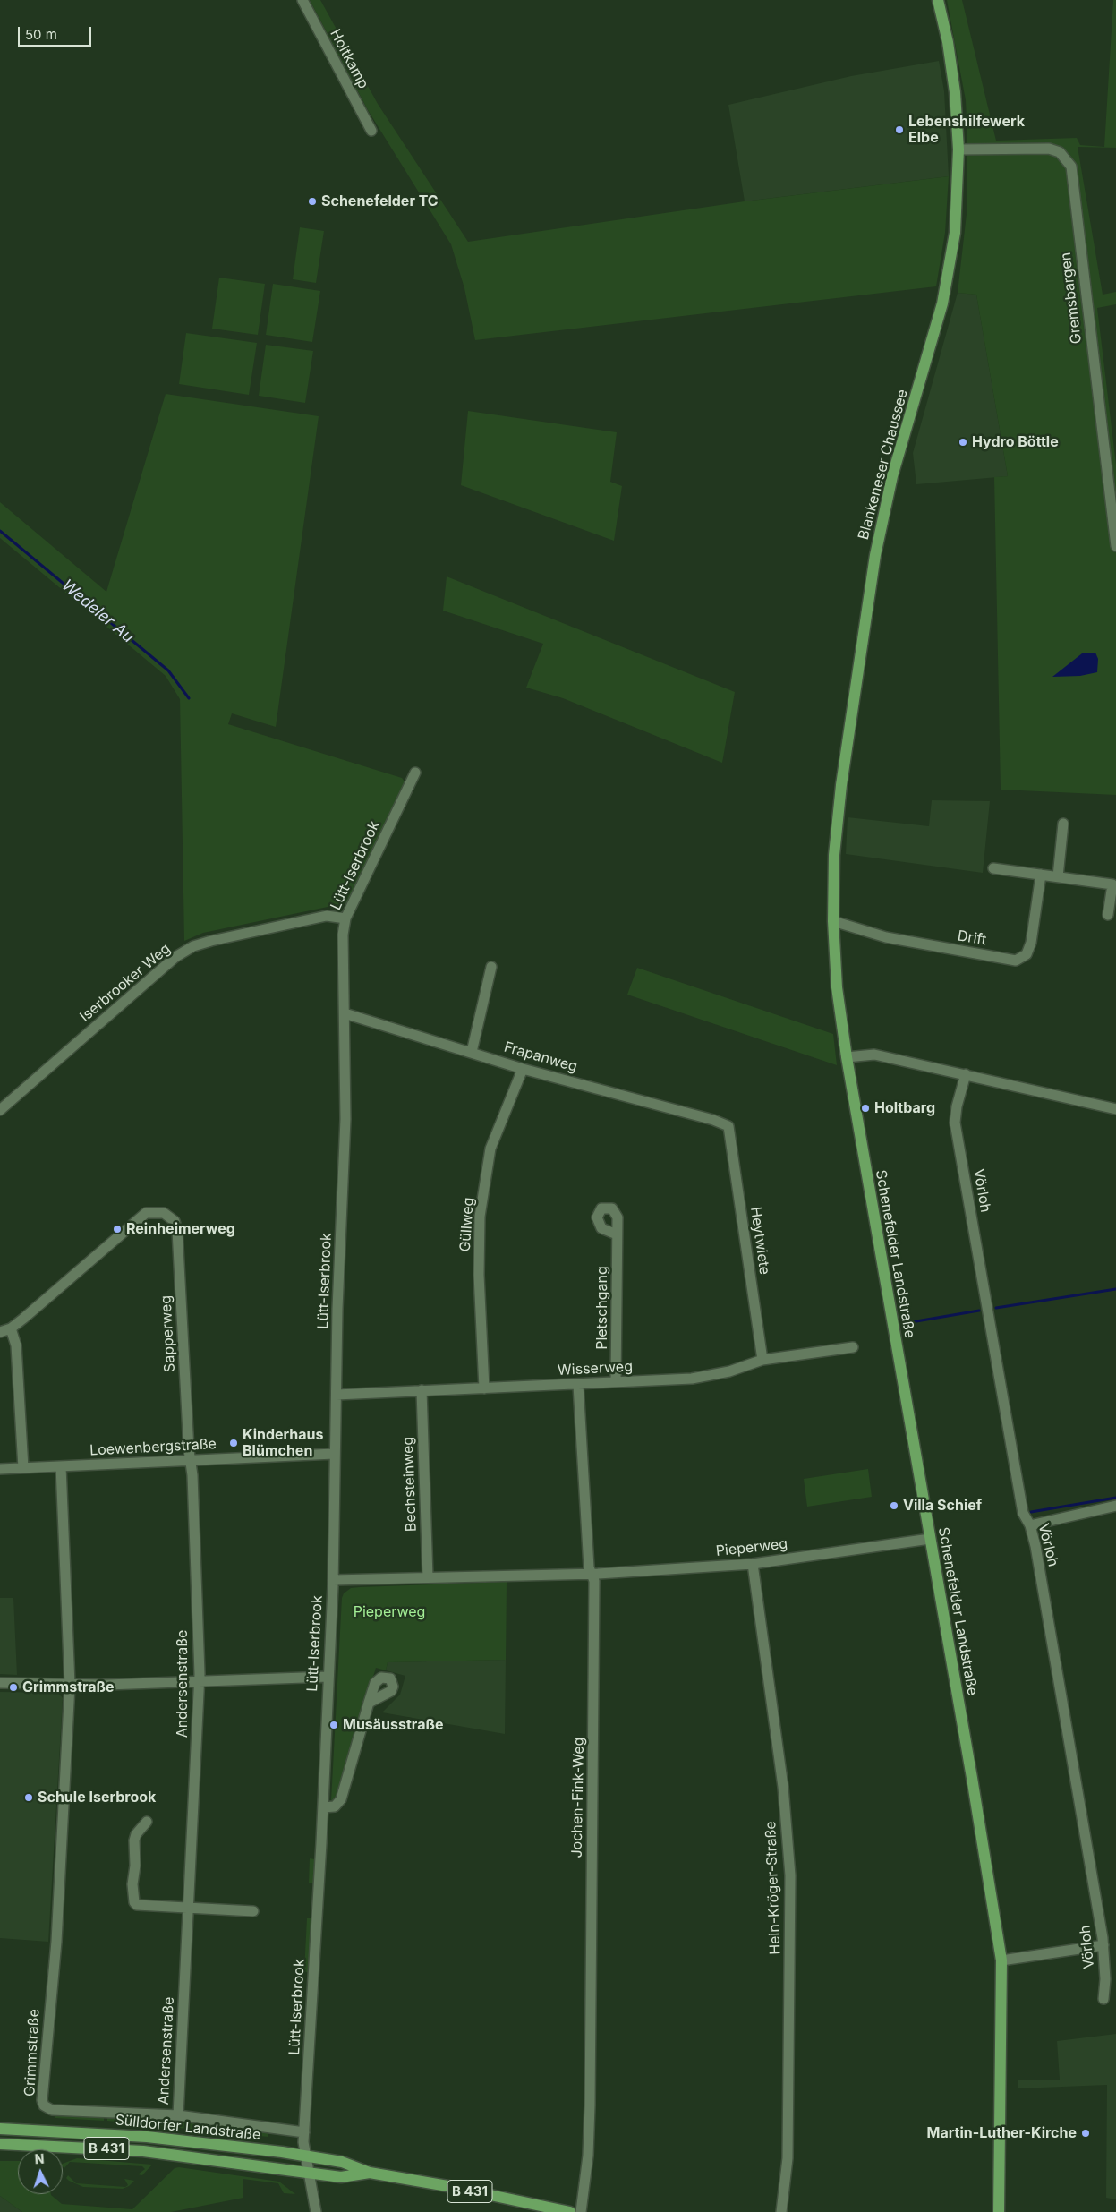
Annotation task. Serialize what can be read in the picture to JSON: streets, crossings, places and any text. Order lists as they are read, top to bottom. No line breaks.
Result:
{"streets":{"main road":["Blankeneser Chaussee","Schenefelder Landstraße","Sülldorfer Landstraße","B 431"],"street":["Holtkamp","Gremsbargen","Lütt-Iserbrook","Drift","Iserbrooker Weg","Frapanweg","Vörloh","Güllweg","Heytwiete","Pletschgang","Sapperweg","Wisserweg","Loewenbergstraße","Bechsteinweg","Pieperweg","Andersenstraße","Jochen-Fink-Weg","Hein-Kröger-Straße","Grimmstraße"]},"crossings":[["Gremsbargen","Blankeneser Chaussee"],["Blankeneser Chaussee","Drift"],["Blankeneser Chaussee","Schenefelder Landstraße"],["Lütt-Iserbrook","Iserbrooker Weg"],["Lütt-Iserbrook","Frapanweg"],["Lütt-Iserbrook","Wisserweg"],["Lütt-Iserbrook","Loewenbergstraße"],["Lütt-Iserbrook","Pieperweg"],["Lütt-Iserbrook","Sülldorfer Landstraße"],["Frapanweg","Güllweg"],["Frapanweg","Heytwiete"],["Güllweg","Wisserweg"],["Heytwiete","Wisserweg"],["Schenefelder Landstraße","Pieperweg"],["Pletschgang","Wisserweg"],["Sapperweg","Loewenbergstraße"],["Sapperweg","Andersenstraße"],["Wisserweg","Bechsteinweg"],["Wisserweg","Jochen-Fink-Weg"],["Loewenbergstraße","Andersenstraße"],["Loewenbergstraße","Grimmstraße"],["Bechsteinweg","Pieperweg"],["Pieperweg","Jochen-Fink-Weg"],["Pieperweg","Hein-Kröger-Straße"],["Andersenstraße","Sülldorfer Landstraße"],["Grimmstraße","Sülldorfer Landstraße"]],"water":["Wedeler Au"],"parks":["Pieperweg"],"places":["Lebenshilfewerk Elbe","Schenefelder TC","Hydro Böttle","Holtbarg","Reinheimerweg","Kinderhaus Blümchen","Villa Schief","Grimmstraße","Musäusstraße","Schule Iserbrook","Martin-Luther-Kirche"],"scale_bar":"50 m","north":"top"}
